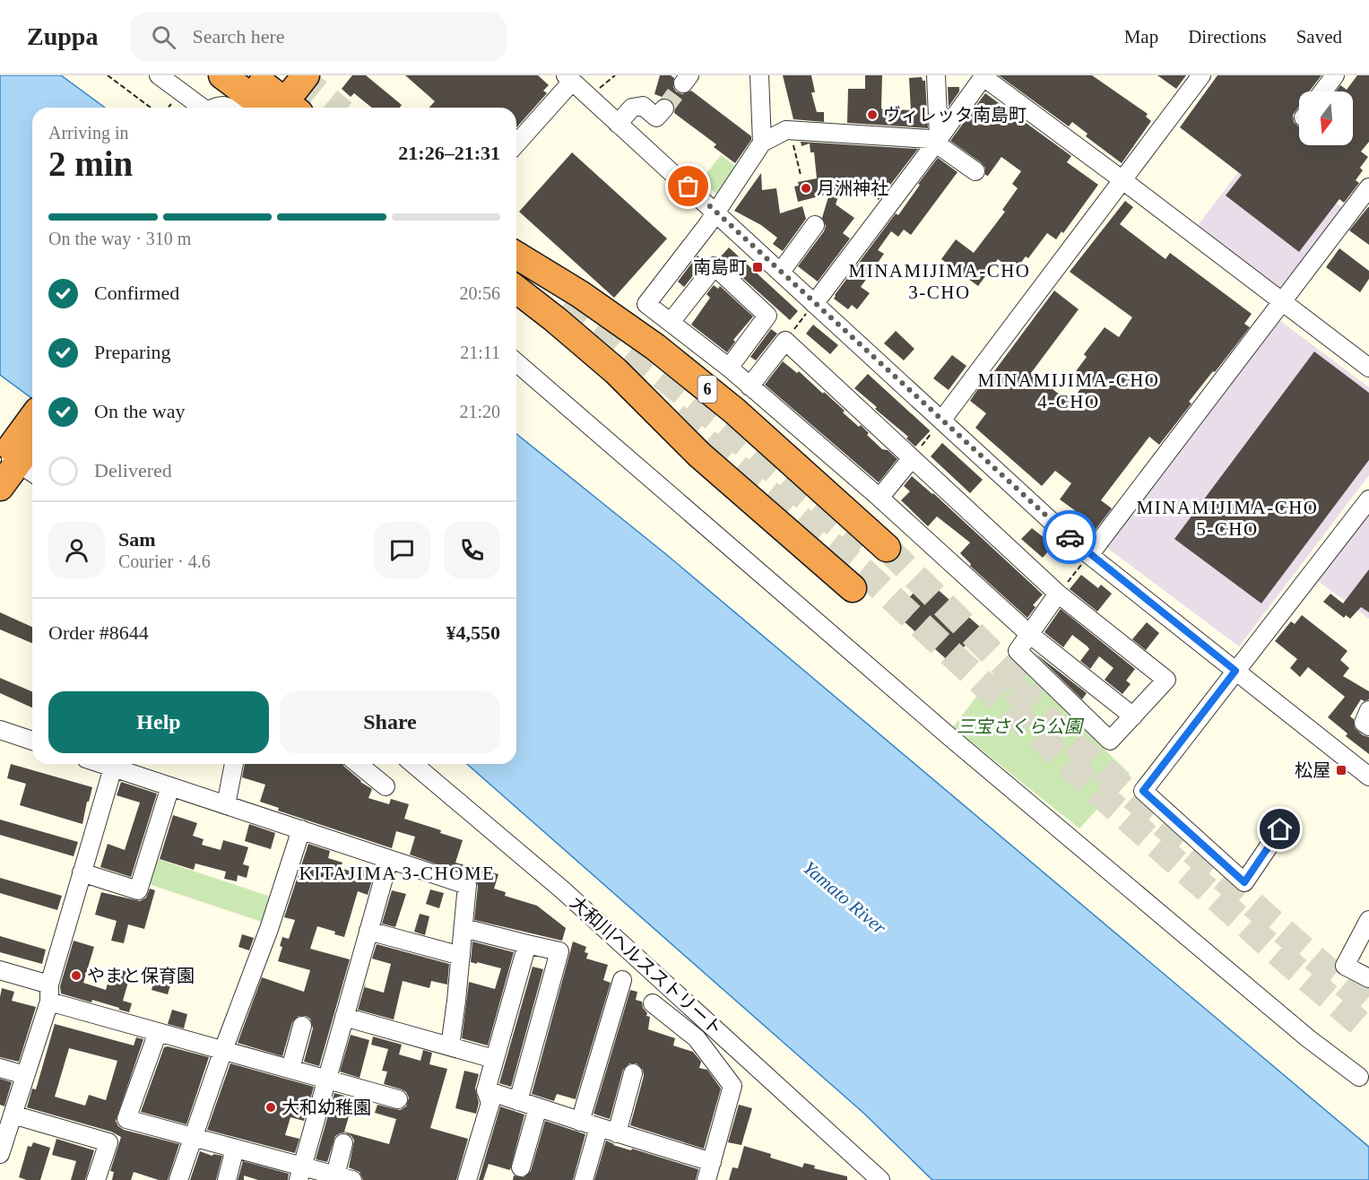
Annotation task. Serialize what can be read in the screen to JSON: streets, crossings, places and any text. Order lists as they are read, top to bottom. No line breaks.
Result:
{"streets":{"highway":["6"],"street":["大和川ヘルスストリート"]},"districts":["MINAMIJIMA-CHO 3-CHO","MINAMIJIMA-CHO 4-CHO","MINAMIJIMA-CHO 5-CHO","KITAJIMA 3-CHOME"],"water":["Yamato River"],"parks":["三宝さくら公園"],"places":{"other":["ヴィレッタ南島町","月洲神社","やまと保育園","大和幼稚園"],"transit":["南島町","松屋"]},"north":"bottom","page":{"header":"Zuppa","search":"Search here","nav":["Map","Directions","Saved"],"heading":["2 min","Arriving in","21:26–21:31"],"panel":["Sam","Courier · 4.6","Order #8644","¥4,550"],"bar":"On the way · 310 m","list":[["Confirmed","20:56"],["Preparing","21:11"],["On the way","21:20"],"Delivered"],"buttons":["Help","Share"]}}
